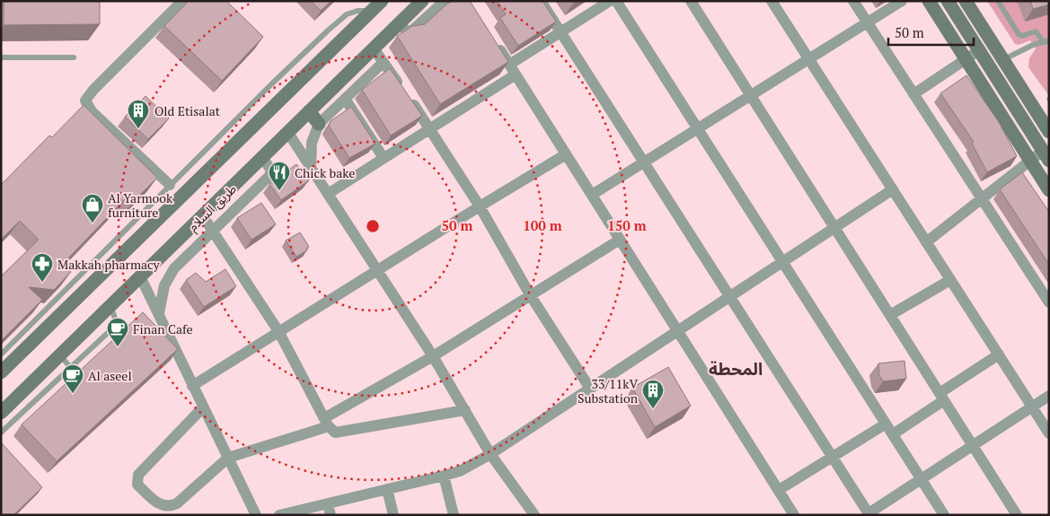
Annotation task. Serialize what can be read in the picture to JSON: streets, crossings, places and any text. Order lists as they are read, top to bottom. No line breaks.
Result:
{"streets":{"main road":["طريق السلام"]},"districts":["المحطة"],"places":{"building":["Old Etisalat","33/11kV Substation"],"restaurant":["Chick bake"],"shop":["Al Yarmook furniture"],"pharmacy":["Makkah pharmacy"],"cafe":["Finan Cafe","Al aseel"]},"scale_bar":"50 m","rings":["50 m","100 m","150 m"]}
